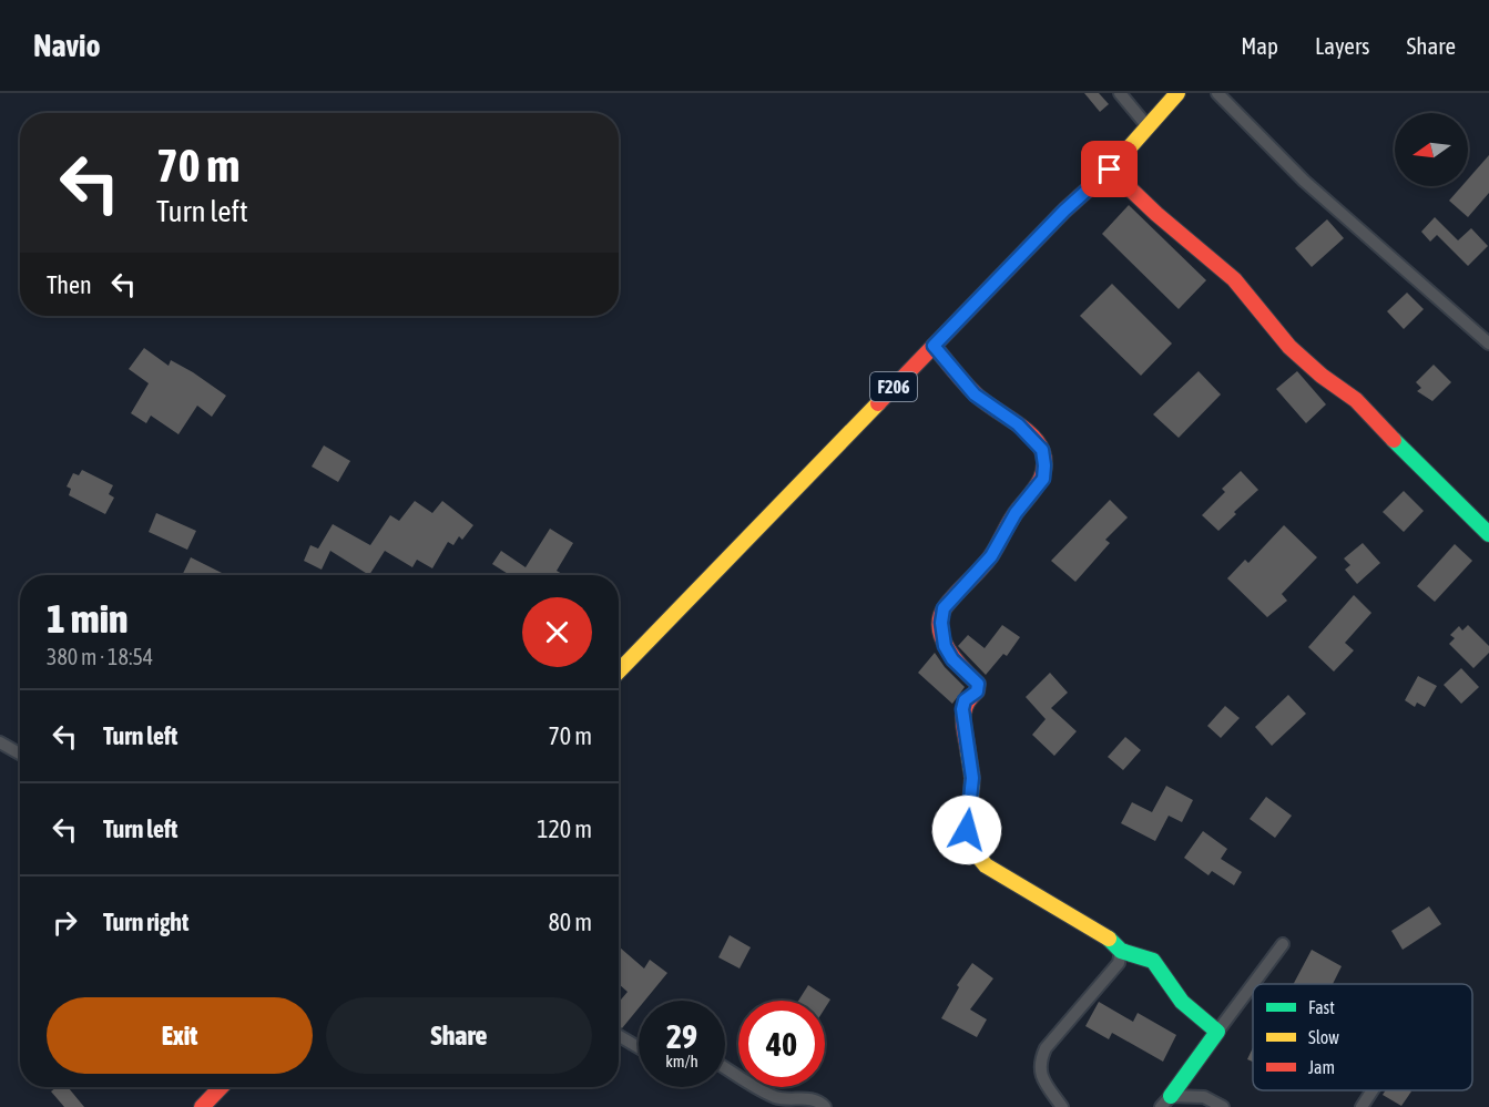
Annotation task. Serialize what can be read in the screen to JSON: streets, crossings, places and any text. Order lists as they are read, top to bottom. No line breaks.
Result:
{"streets":{"street":["F206"]},"legend":["Fast","Slow","Jam"],"north":"left","page":{"header":"Navio","nav":["Map","Layers","Share"],"turn":["70 m","Turn left"],"then":"Then","heading":["1 min","380 m · 18:54"],"list":[{"name":"Turn left","value":"70 m"},{"name":"Turn left","value":"120 m"},{"name":"Turn right","value":"80 m"}],"buttons":["Exit","Share"],"speed":"29 km/h","limit":"40"}}
